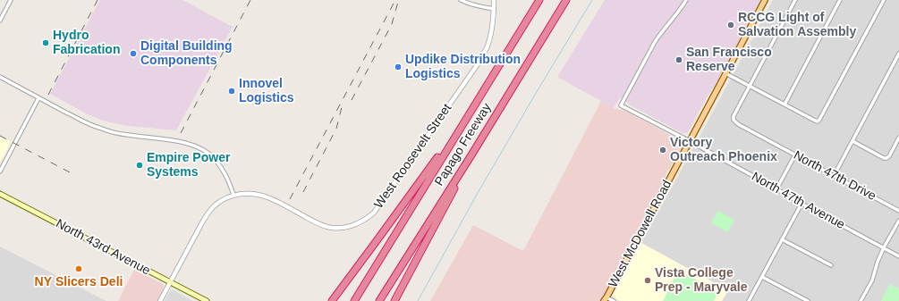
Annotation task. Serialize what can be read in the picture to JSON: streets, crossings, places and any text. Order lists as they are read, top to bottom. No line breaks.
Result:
{"streets":{"highway":["Papago Freeway"],"main road":["West McDowell Road","North 43rd Avenue"],"street":["West Roosevelt Street","North 47th Drive","North 47th Avenue"]},"crossings":[["West Roosevelt Street","North 43rd Avenue"],["North 47th Avenue","West McDowell Road"]],"places":["RCCG Light of Salvation Assembly","Hydro Fabrication","Digital Building Components","San Francisco Reserve","Updike Distribution Logistics","Innovel Logistics","Victory Outreach Phoenix","Empire Power Systems","NY Slicers Deli","Vista College Prep - Maryvale"]}
